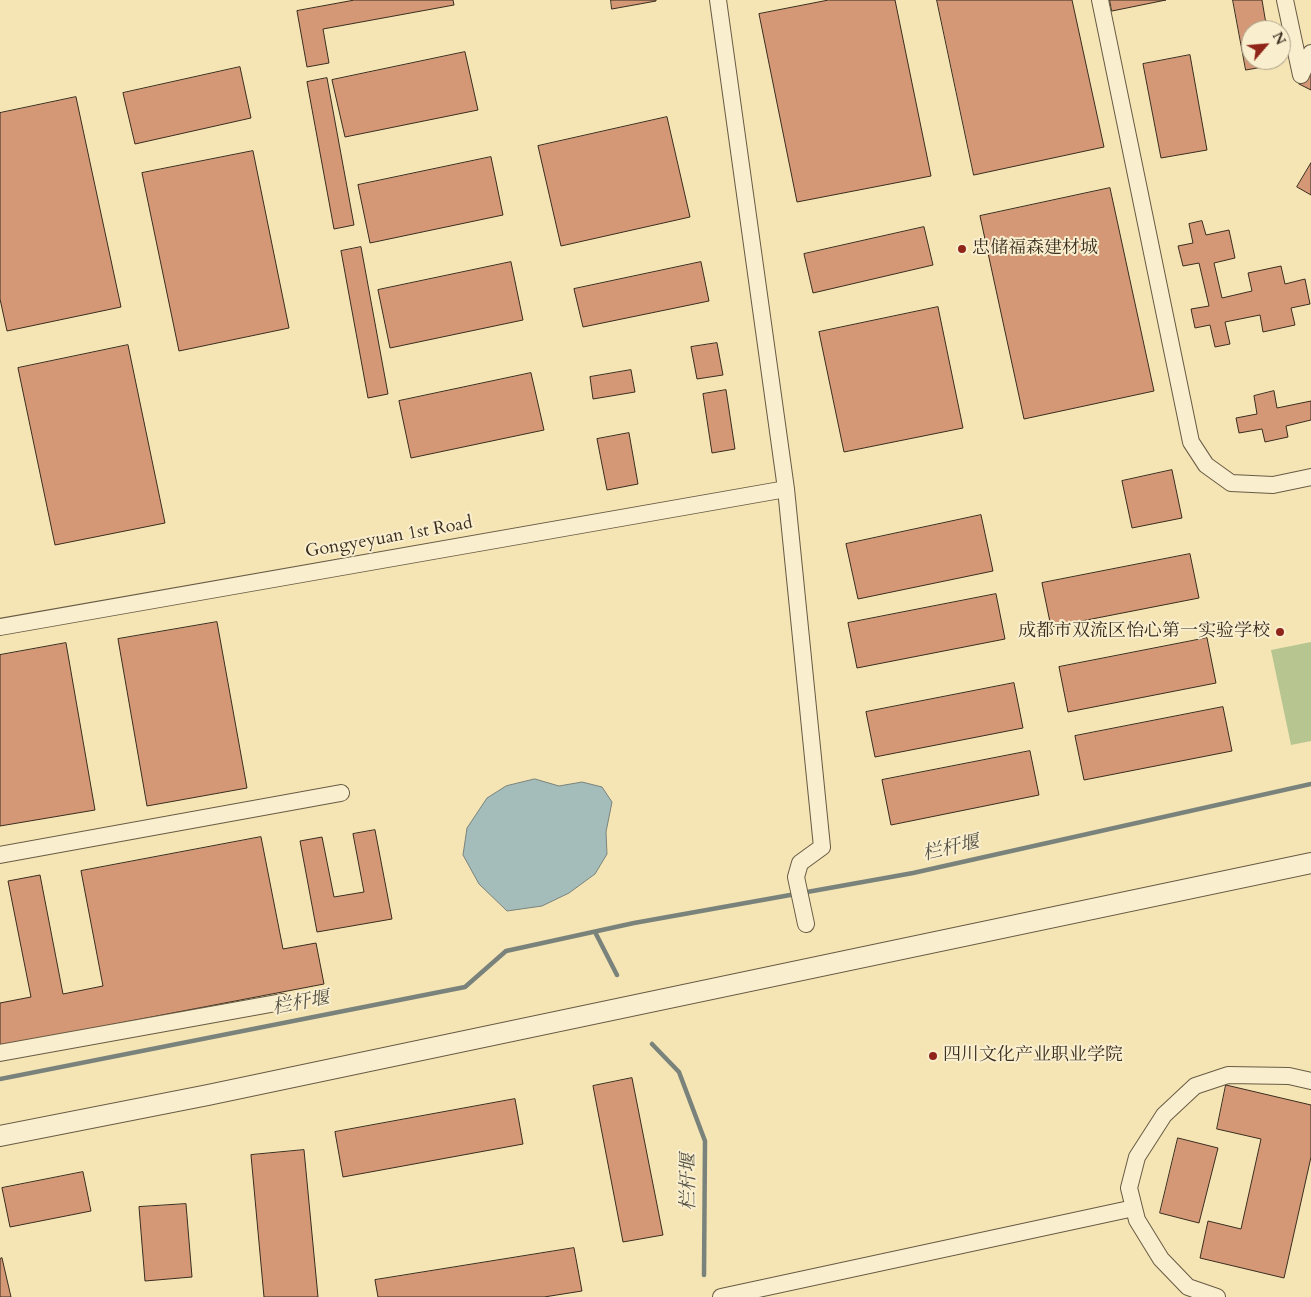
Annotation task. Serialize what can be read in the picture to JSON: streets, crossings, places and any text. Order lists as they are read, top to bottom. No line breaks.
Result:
{"streets":{"street":["Gongyeyuan 1st Road"]},"water":["栏杆堰"],"places":["忠储福森建材城","成都市双流区怡心第一实验学校","四川文化产业职业学院"],"north":"top right"}
